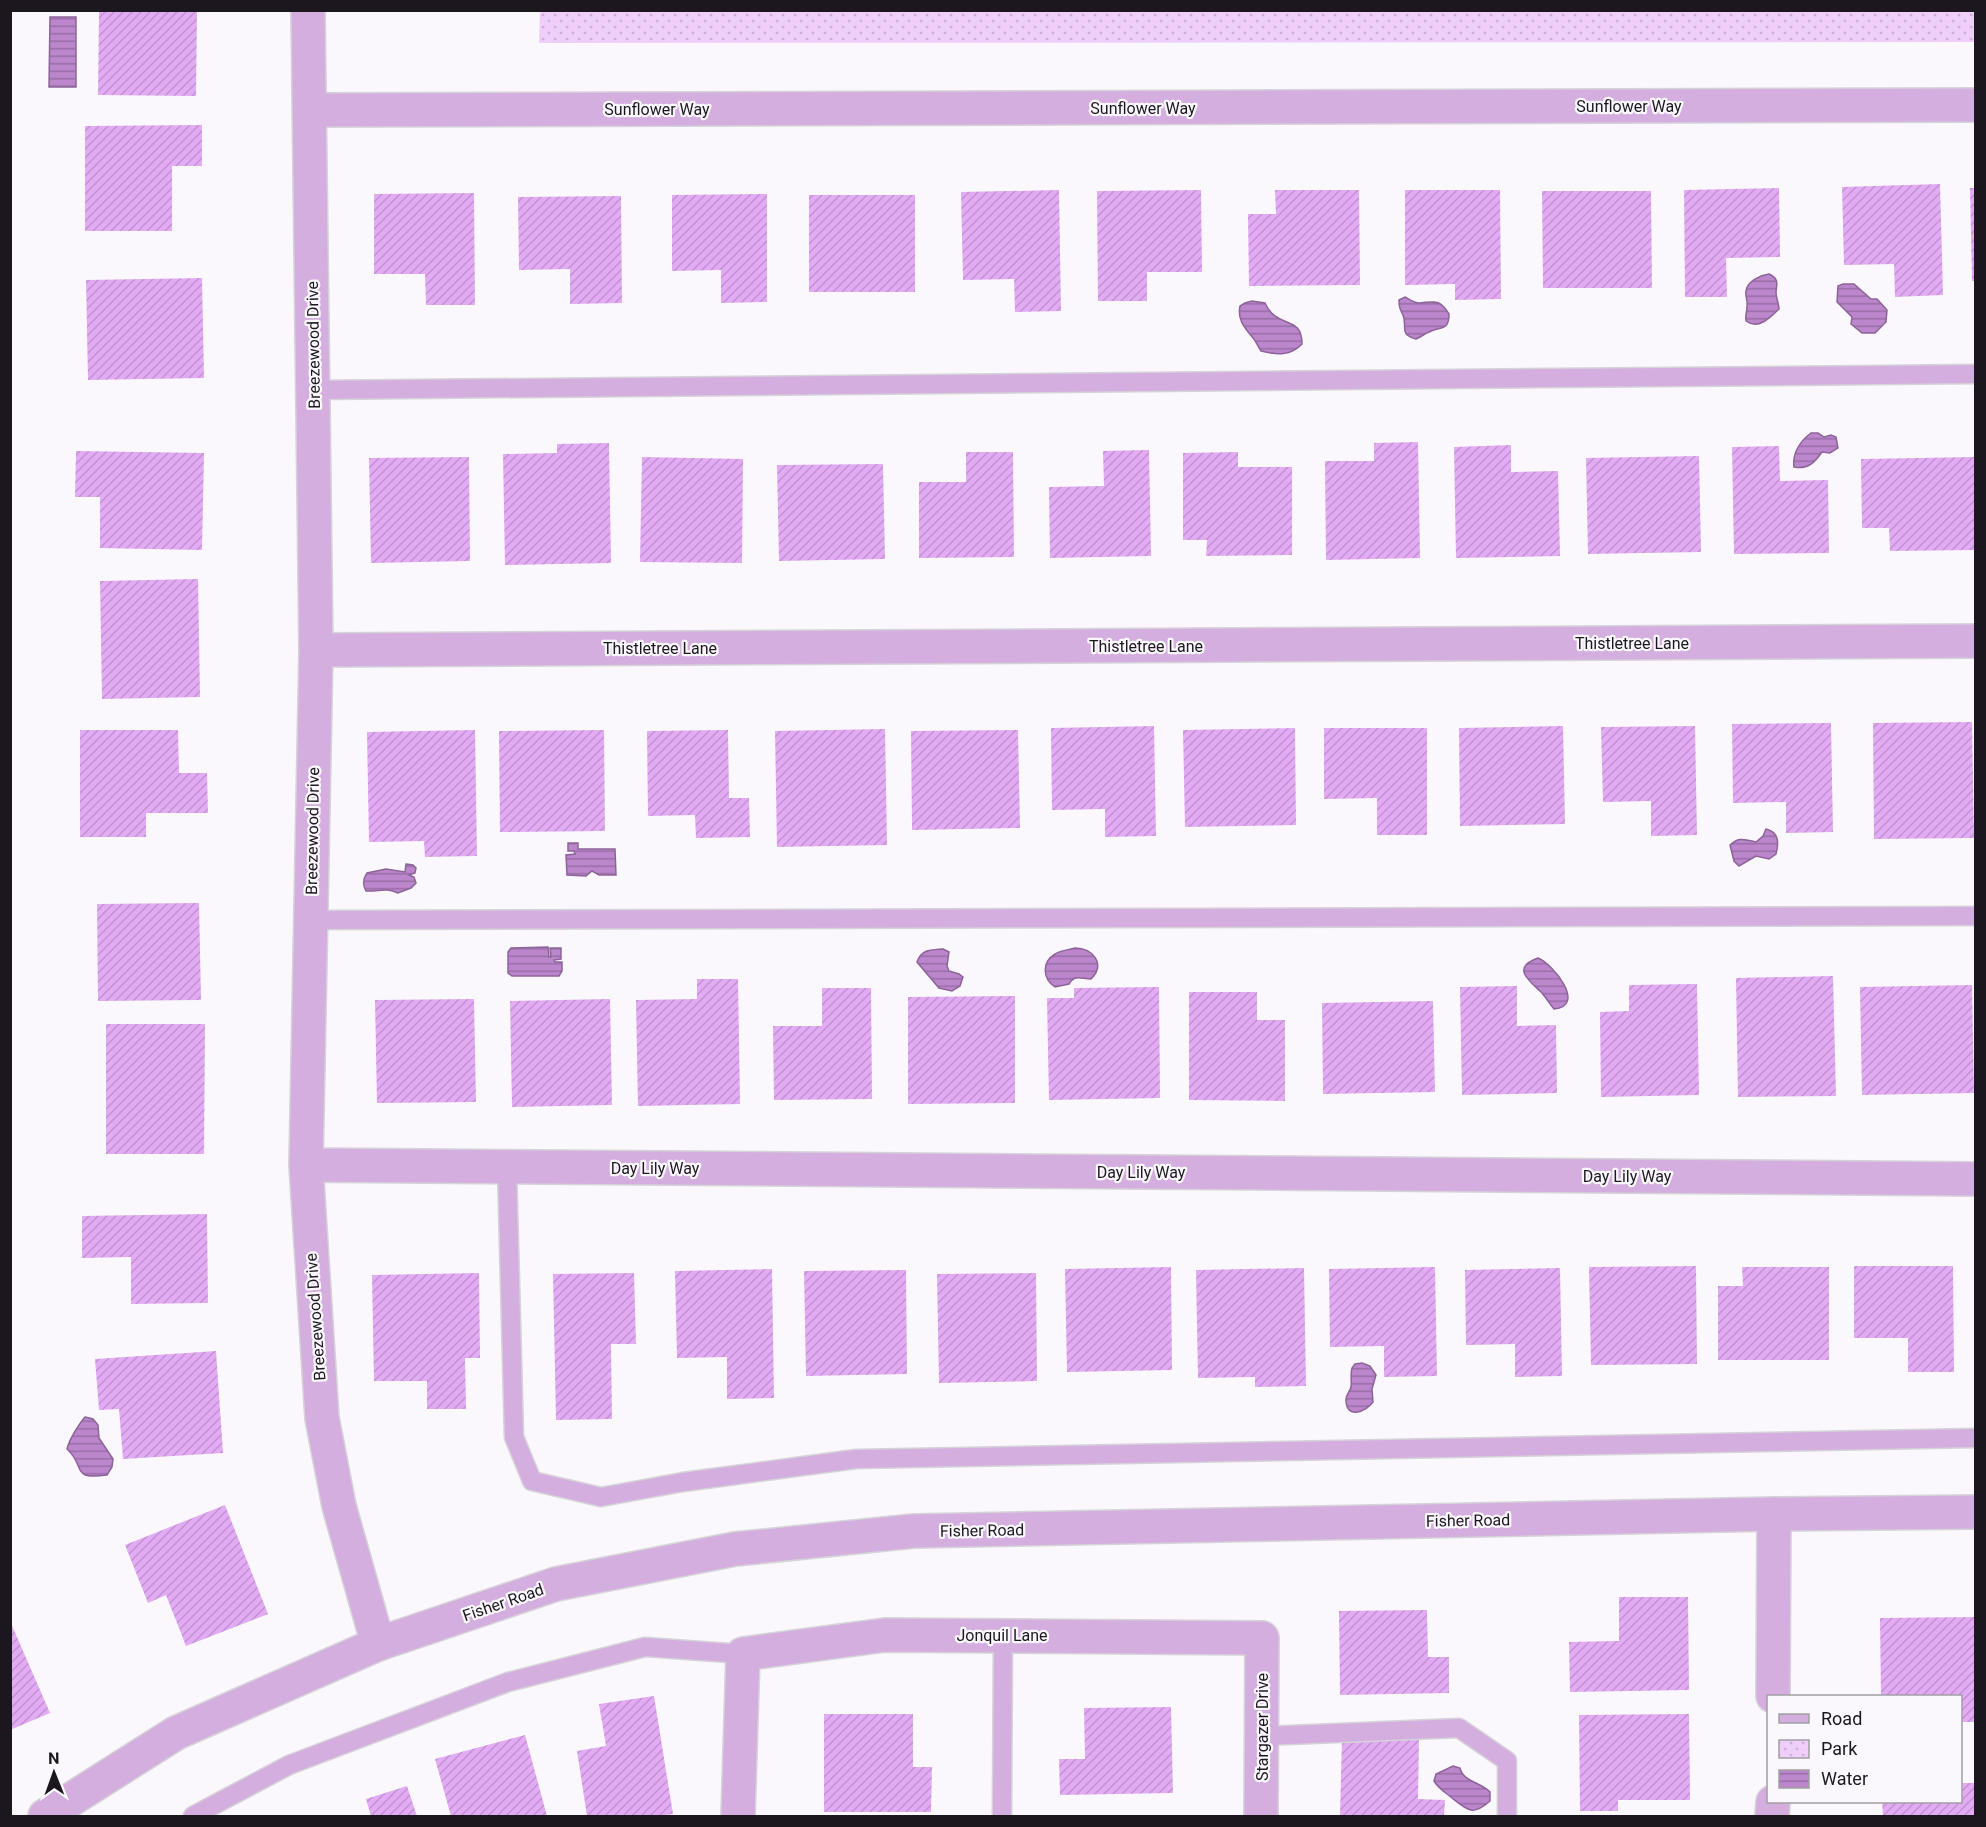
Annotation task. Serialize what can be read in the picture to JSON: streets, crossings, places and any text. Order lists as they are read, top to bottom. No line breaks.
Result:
{"streets":{"street":["Sunflower Way","Breezewood Drive","Thistletree Lane","Day Lily Way","Fisher Road","Jonquil Lane","Stargazer Drive"]},"crossings":[["Sunflower Way","Breezewood Drive"],["Breezewood Drive","Thistletree Lane"],["Breezewood Drive","Day Lily Way"],["Breezewood Drive","Fisher Road"],["Jonquil Lane","Stargazer Drive"]],"legend":["Road","Park","Water"],"north":"top"}
